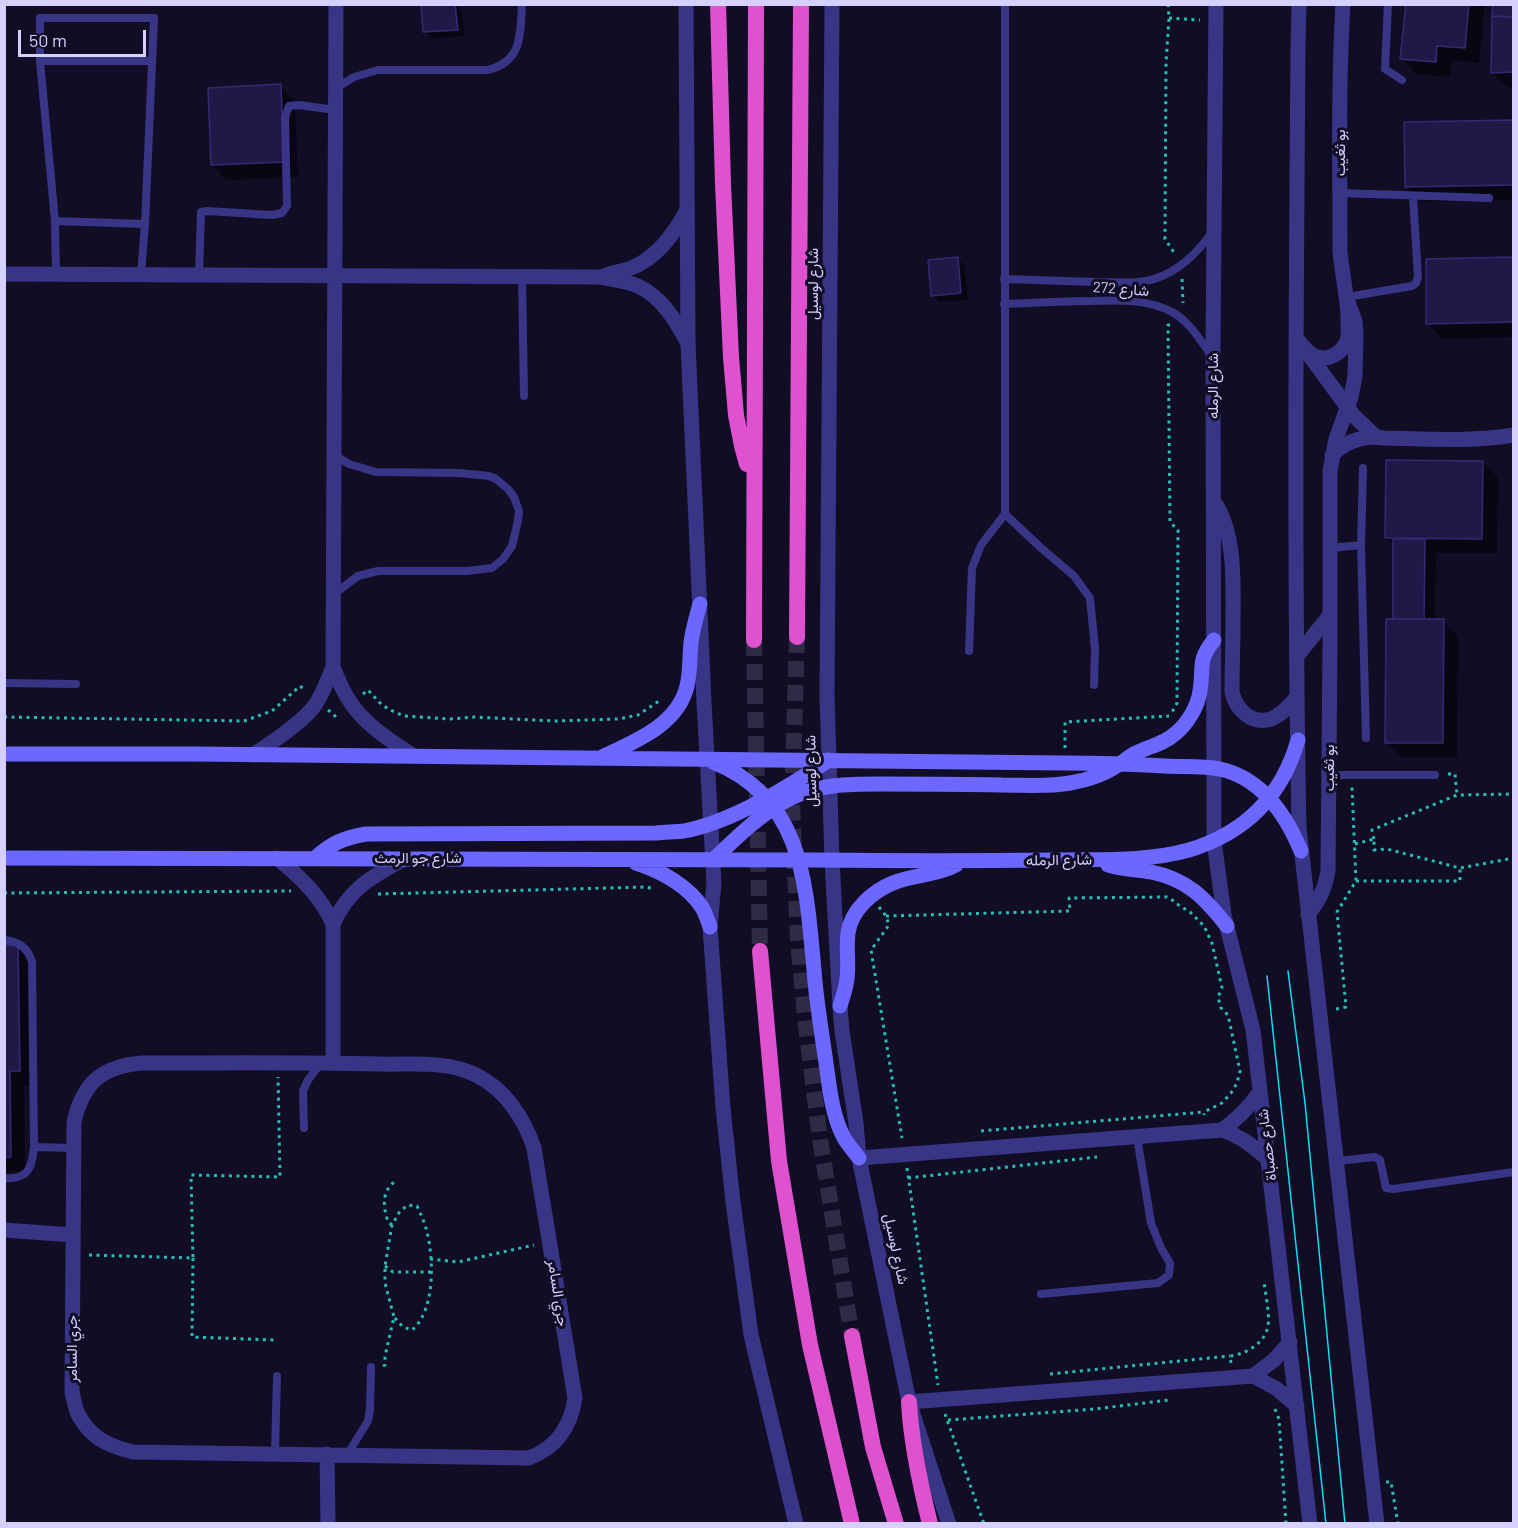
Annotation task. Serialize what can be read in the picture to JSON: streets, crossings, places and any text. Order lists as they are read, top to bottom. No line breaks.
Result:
{"streets":{"highway":["شارع لوسيل"],"main road":["شارع الرمله","شارع جو الرمث"],"street":["بو ثغيب","شارع حصباة","جري السامر"],"lane":["شارع 272"]},"crossings":[["شارع لوسيل","شارع الرمله"],["شارع لوسيل","شارع جو الرمث"],["شارع 272","شارع الرمله"],["شارع الرمله","شارع جو الرمث"],["شارع الرمله","شارع حصباة"]],"scale_bar":"50 m"}
